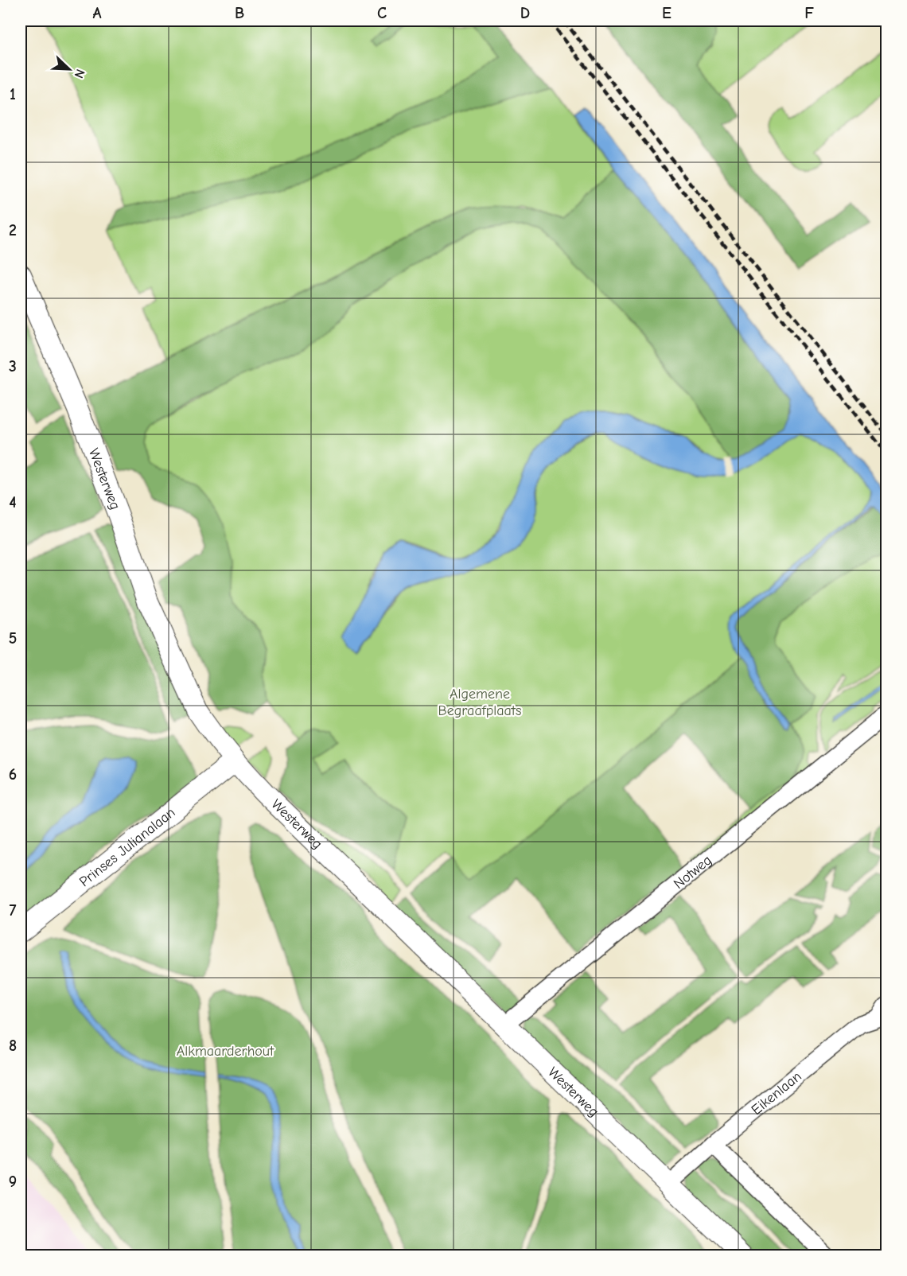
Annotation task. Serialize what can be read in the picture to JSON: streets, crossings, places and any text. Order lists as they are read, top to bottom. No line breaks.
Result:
{"streets":{"street":["Westerweg","Prinses Julianalaan","Notweg","Eikenlaan"]},"crossings":[["Westerweg","Prinses Julianalaan"],["Westerweg","Notweg"],["Westerweg","Eikenlaan"]],"parks":["Algemene Begraafplaats","Alkmaarderhout"],"north":"bottom right","grid":{"columns":["A","B","C","D","E","F"],"rows":["1","2","3","4","5","6","7","8","9"]}}
